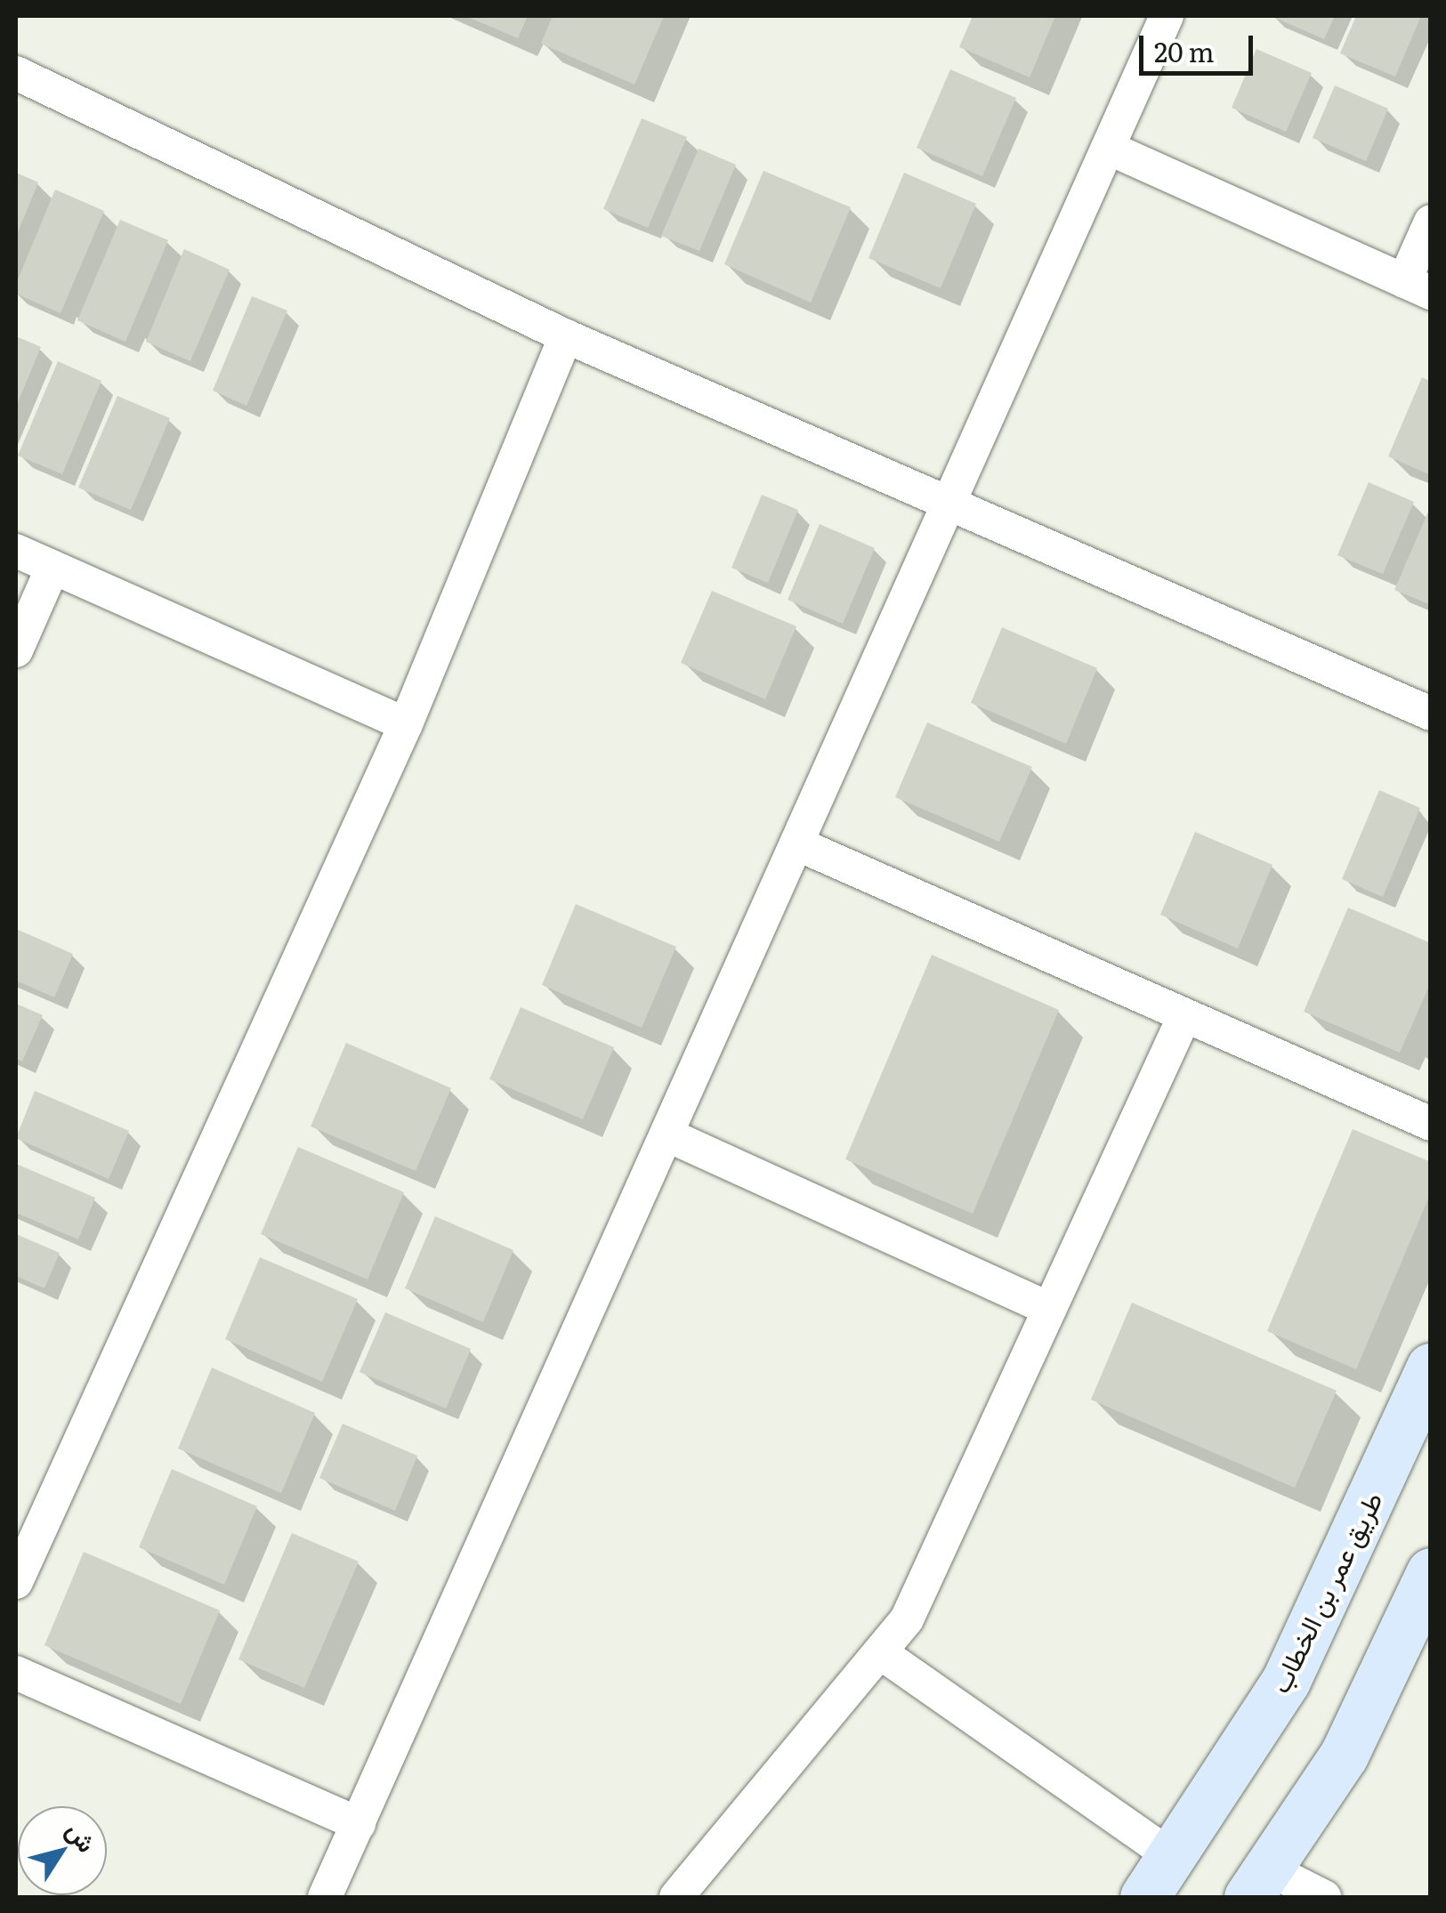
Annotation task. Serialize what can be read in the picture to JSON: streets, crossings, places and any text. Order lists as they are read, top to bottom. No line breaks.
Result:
{"streets":{"main road":["طريق عمر بن الخطاب"]},"scale_bar":"20 m","north":"top right"}
